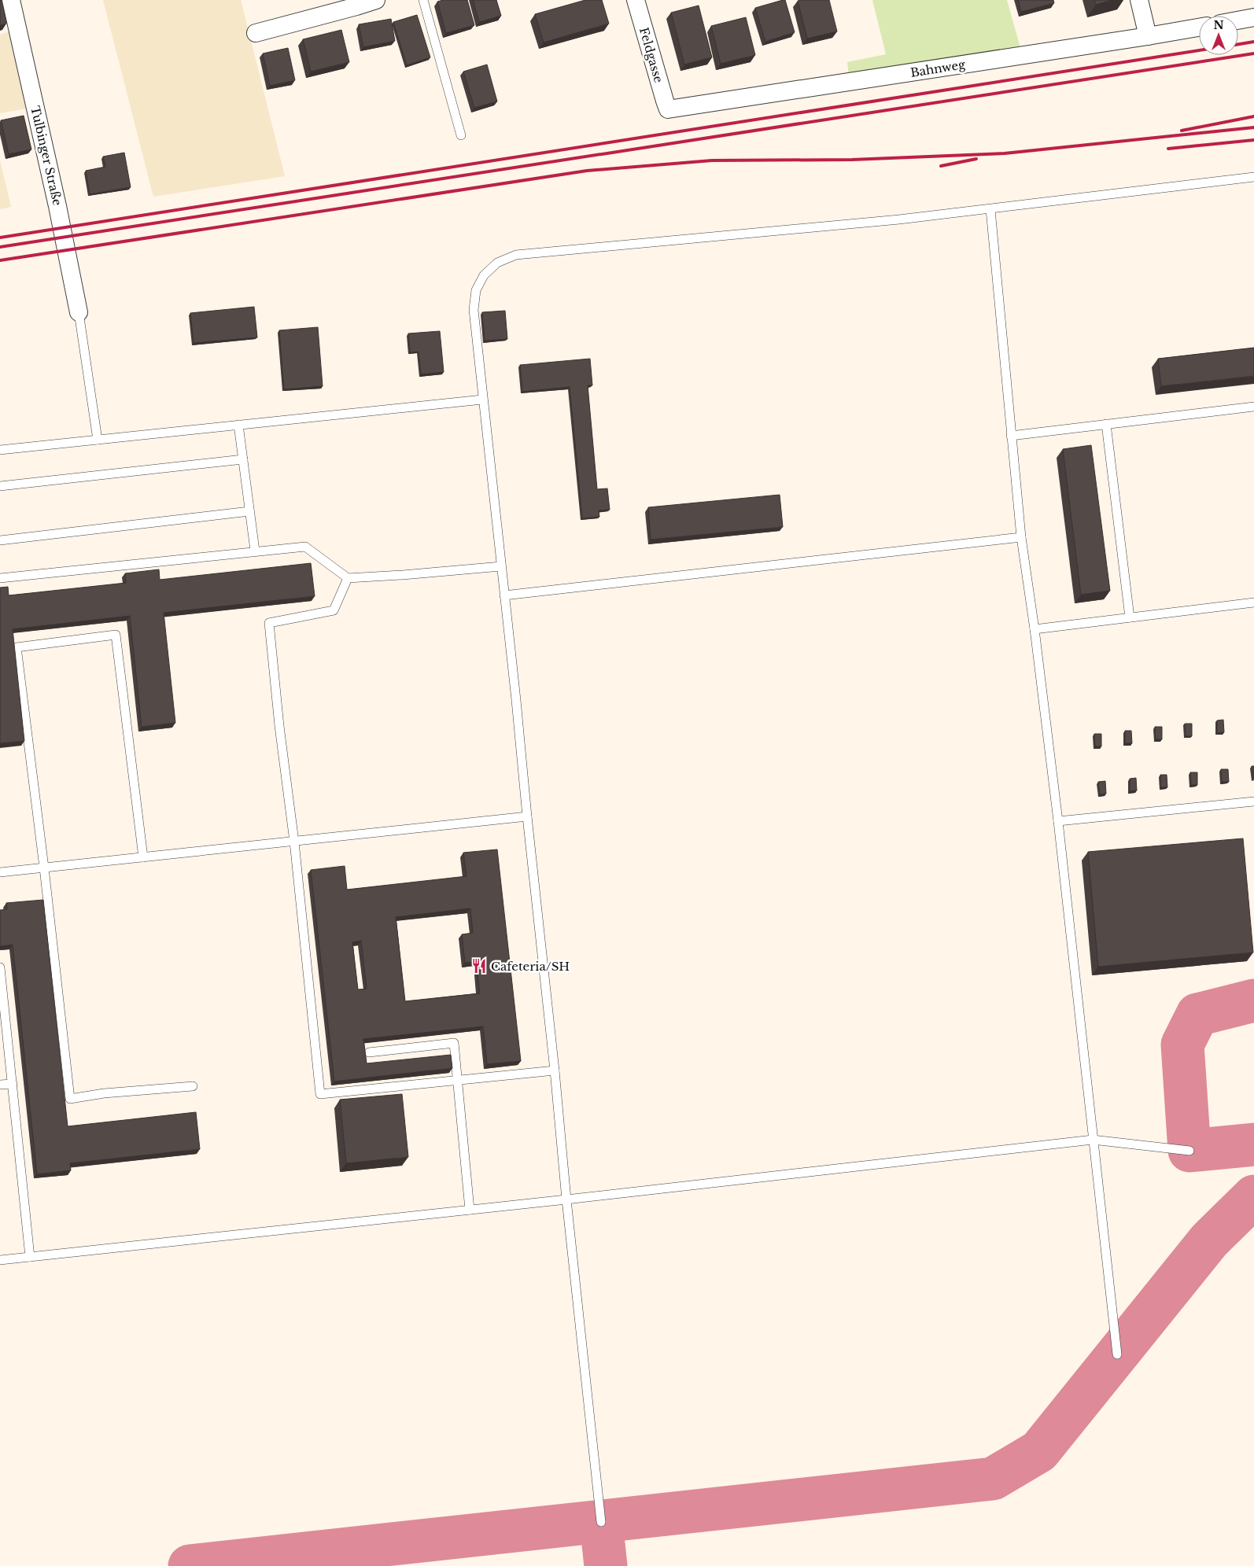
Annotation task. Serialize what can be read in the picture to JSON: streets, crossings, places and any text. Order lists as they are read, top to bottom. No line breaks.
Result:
{"streets":{"street":["Feldgasse","Bahnweg","Tulbinger Straße"]},"crossings":[["Feldgasse","Bahnweg"]],"places":{"restaurant":["Cafeteria/SH"]},"north":"top"}
